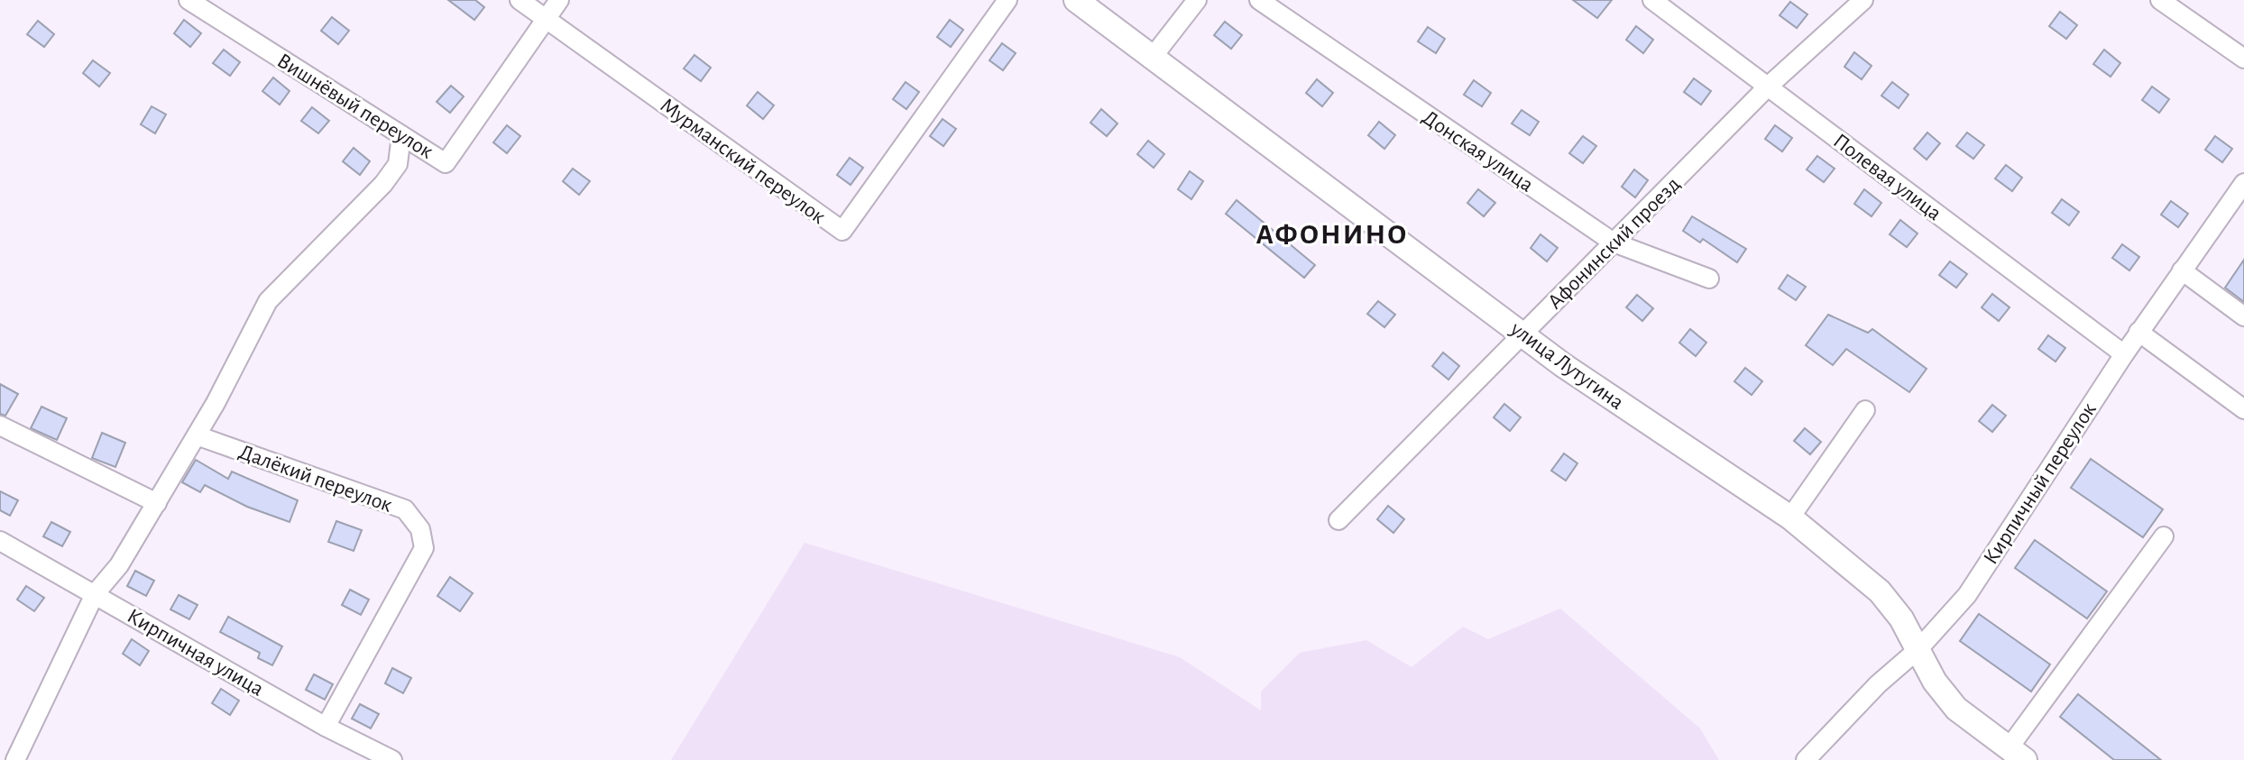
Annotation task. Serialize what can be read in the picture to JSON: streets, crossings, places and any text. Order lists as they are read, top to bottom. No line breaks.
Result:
{"streets":{"main road":["улица Лутугина"],"street":["Вишнёвый переулок","Донская улица","Мурманский переулок","Полевая улица","Афонинский проезд","Далёкий переулок","Кирпичный переулок","Кирпичная улица"]},"crossings":[["Вишнёвый переулок","Мурманский переулок"],["Донская улица","Афонинский проезд"],["Полевая улица","Афонинский проезд"],["Полевая улица","Кирпичный переулок"],["Афонинский проезд","улица Лутугина"],["улица Лутугина","Кирпичный переулок"],["Далёкий переулок","Кирпичная улица"]],"districts":["АФОНИНО"]}
